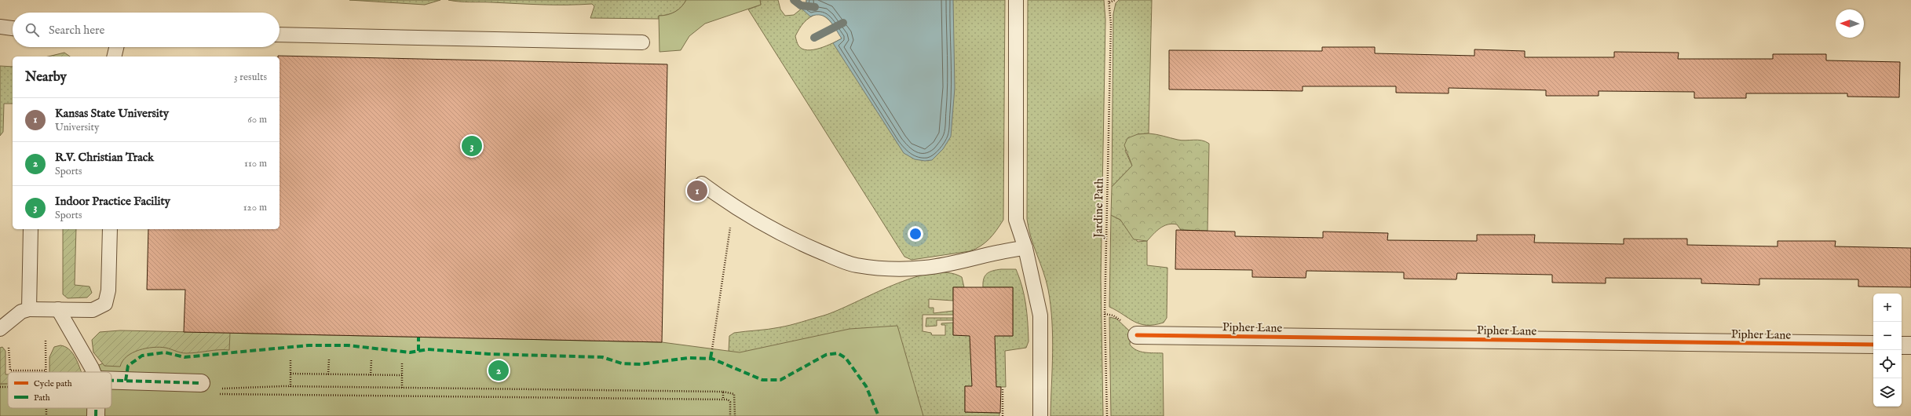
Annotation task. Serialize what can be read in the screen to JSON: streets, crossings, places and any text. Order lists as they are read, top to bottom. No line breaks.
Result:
{"streets":{"street":["Pipher Lane"],"path":["Jardine Path"]},"legend":["Cycle path","Path"],"north":"left","page":{"search":"Search here","heading":["Nearby","3 results"],"list":[{"mark":"1","name":"Kansas State University","note":"University","value":"60 m"},{"mark":"2","name":"R.V. Christian Track","note":"Sports","value":"110 m"},{"mark":"3","name":"Indoor Practice Facility","note":"Sports","value":"120 m"}],"pins":["3","1","2"],"map_buttons":["+","−"]}}
